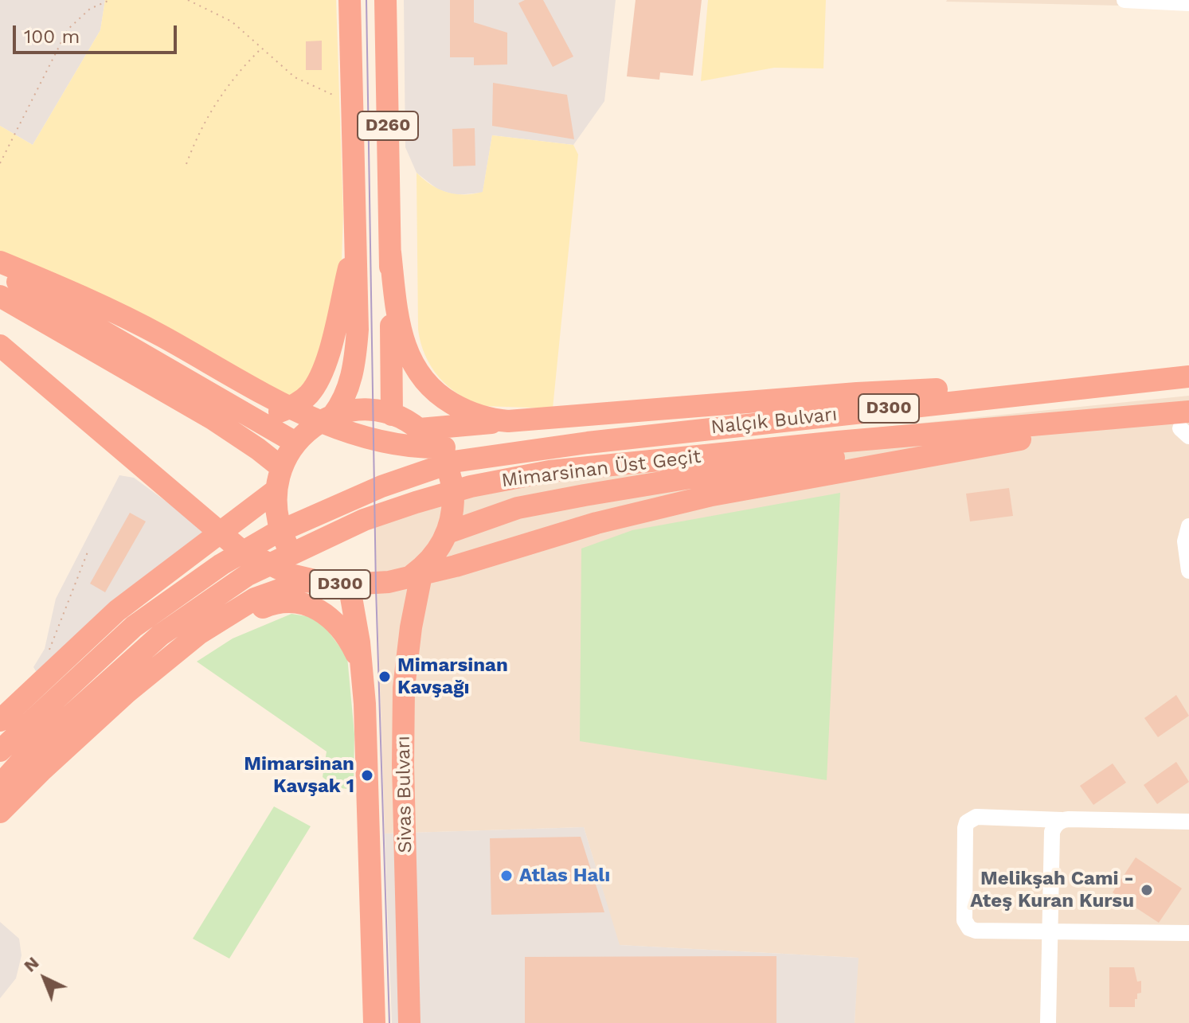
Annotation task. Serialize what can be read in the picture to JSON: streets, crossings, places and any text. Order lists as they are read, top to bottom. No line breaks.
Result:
{"streets":{"highway":["D260","D300","Nalçık Bulvarı","Mimarsinan Üst Geçit","Sivas Bulvarı"]},"crossings":[["D300","Nalçık Bulvarı"],["D300","Mimarsinan Üst Geçit"],["Nalçık Bulvarı","Mimarsinan Üst Geçit"]],"places":["Mimarsinan Kavşağı","Mimarsinan Kavşak 1","Atlas Halı","Melikşah Cami - Ateş Kuran Kursu"],"scale_bar":"100 m","north":"top left"}
